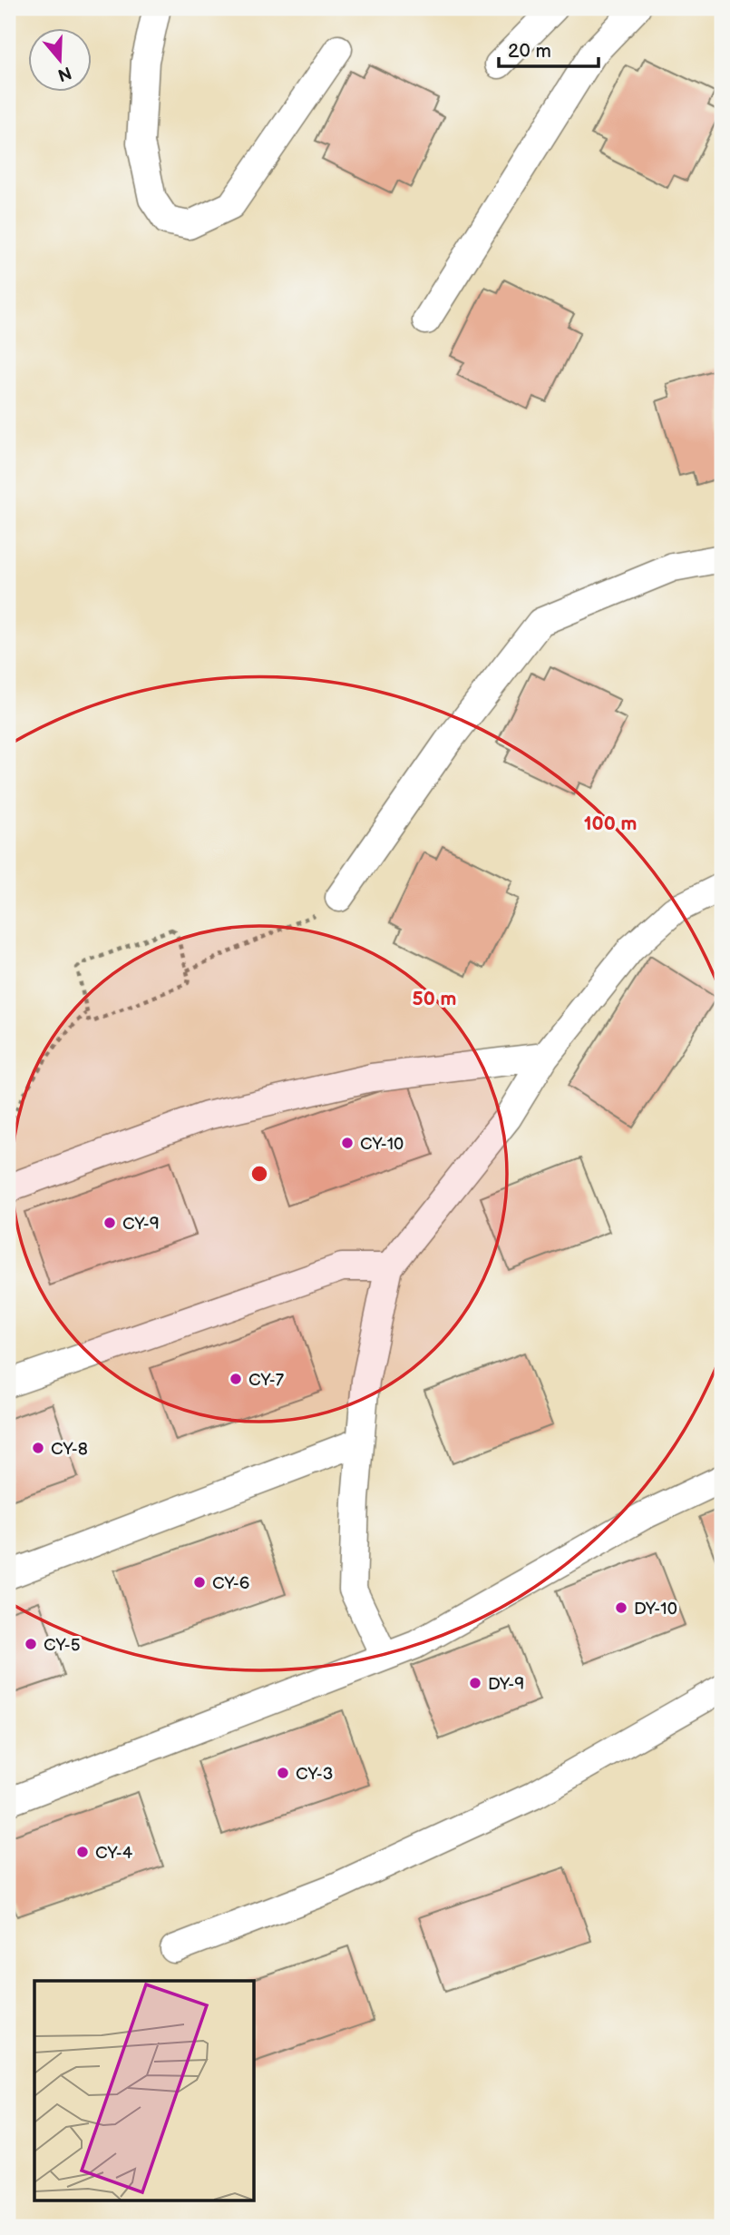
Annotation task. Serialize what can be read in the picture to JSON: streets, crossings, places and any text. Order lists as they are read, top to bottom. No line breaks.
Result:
{"places":["CY-10","CY-9","CY-7","CY-8","CY-6","DY-10","CY-5","DY-9","CY-3","CY-4"],"scale_bar":"20 m","north":"bottom","rings":["100 m","50 m"]}
